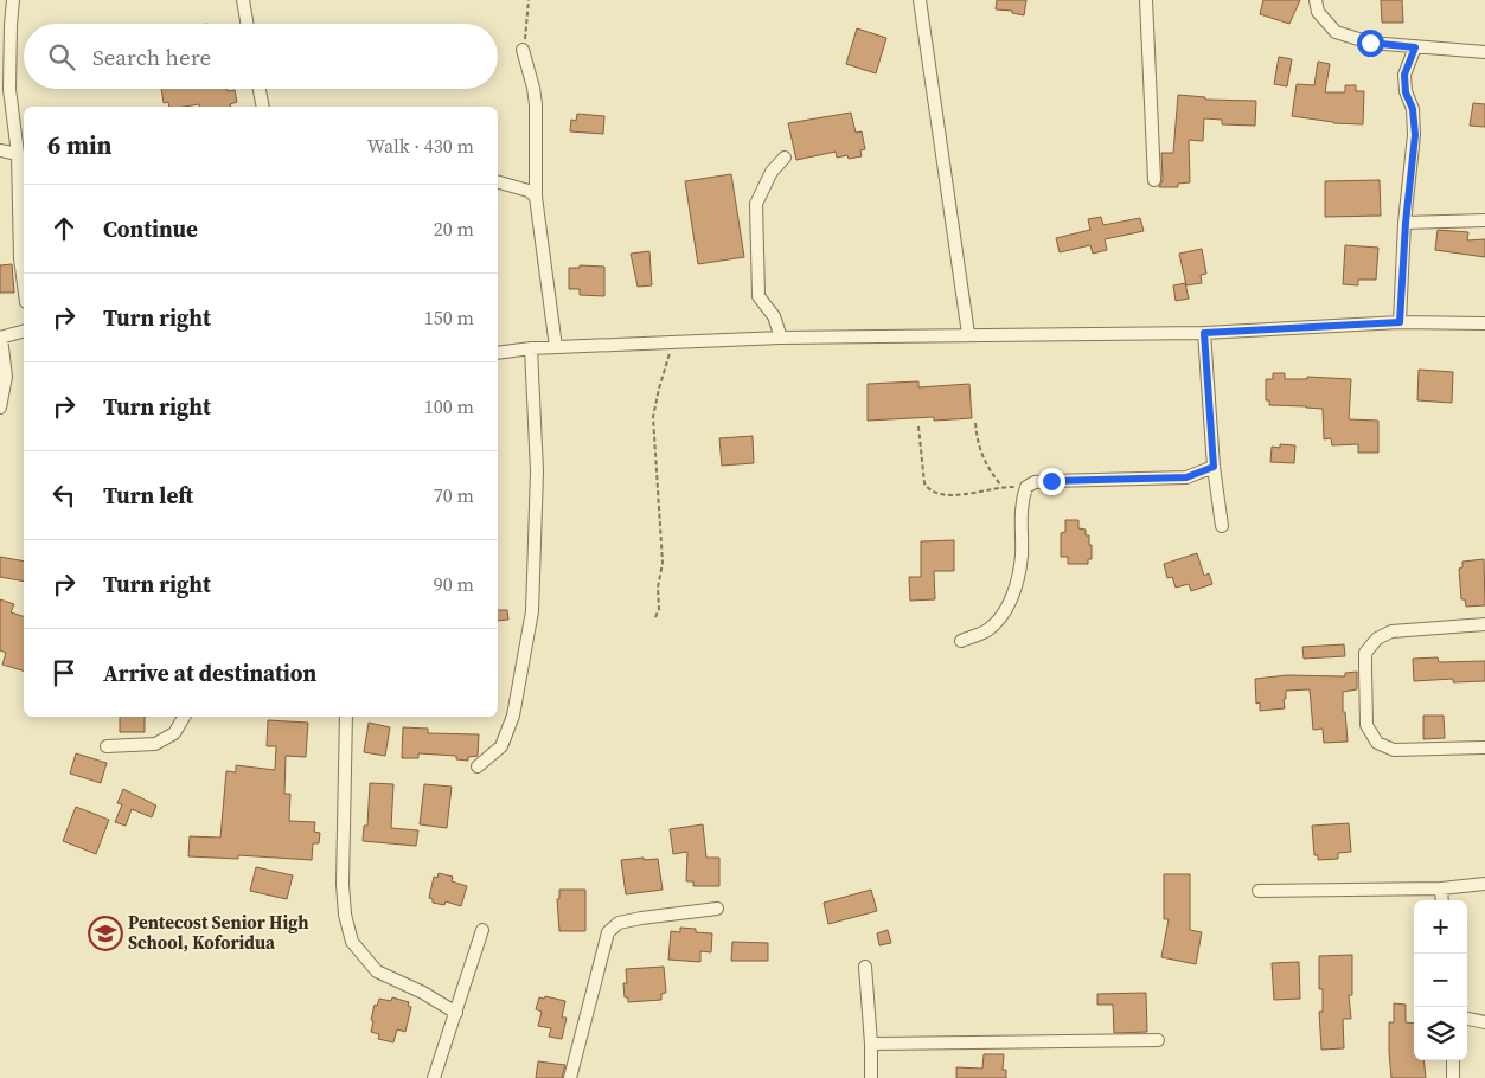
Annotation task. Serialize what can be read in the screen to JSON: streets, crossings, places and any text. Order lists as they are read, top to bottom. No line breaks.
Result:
{"places":{"school or university":["Pentecost Senior High School, Koforidua"]},"page":{"search":"Search here","heading":["6 min","Walk · 430 m"],"list":[["Continue","20 m"],["Turn right","150 m"],["Turn right","100 m"],["Turn left","70 m"],["Turn right","90 m"],"Arrive at destination"],"map_buttons":["+","−"]}}
